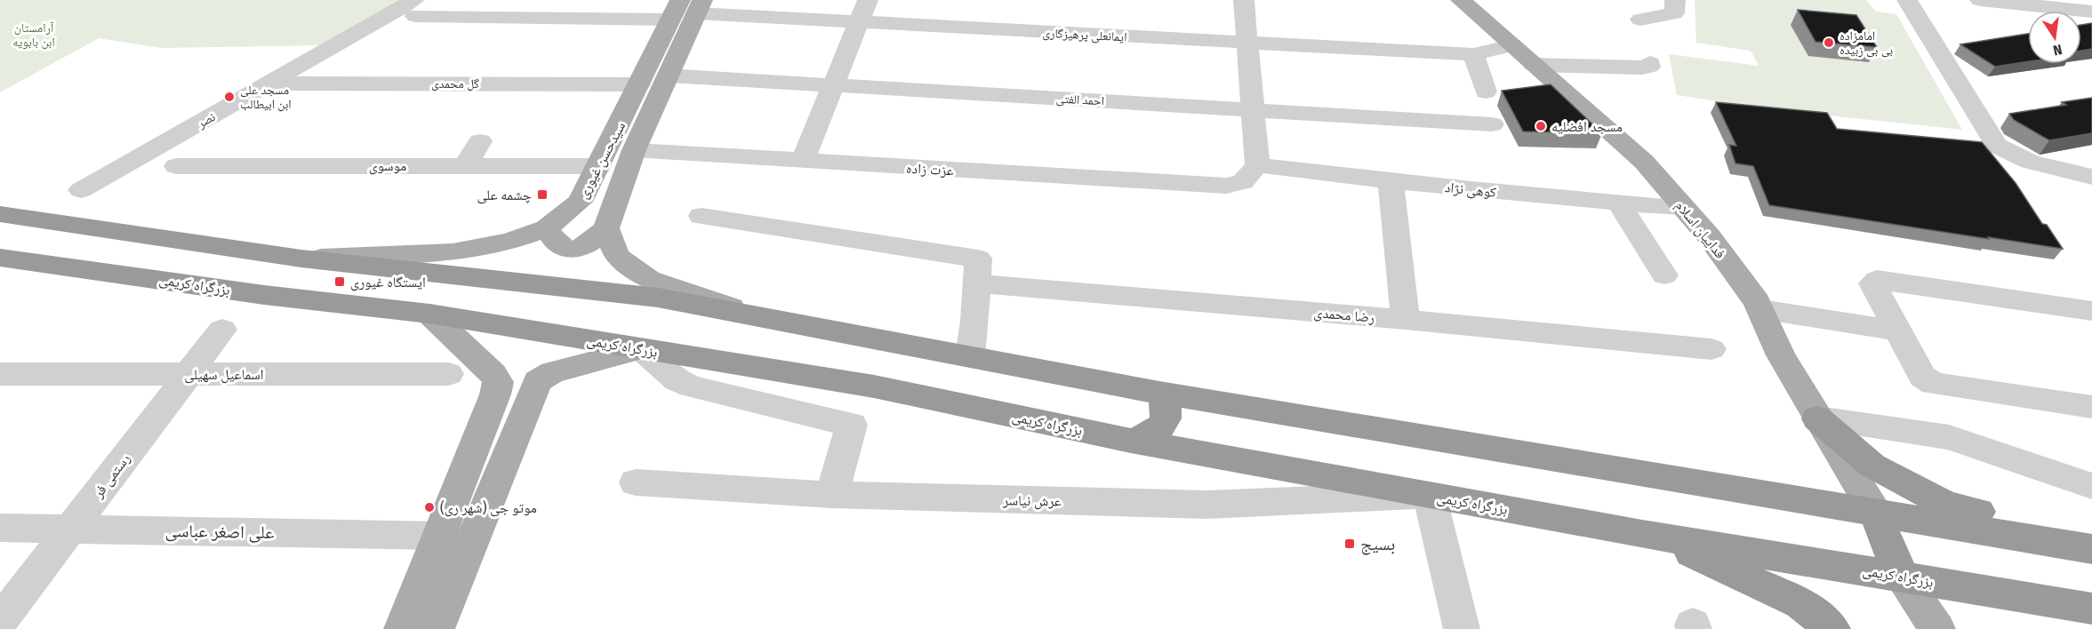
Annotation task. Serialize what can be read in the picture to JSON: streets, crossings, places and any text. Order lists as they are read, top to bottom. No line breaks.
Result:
{"streets":{"highway":["بزرگراه کریمی"],"main road":["سیدحسن غیوری","فداییان اسلام"],"street":["ایمانعلی پرهیزگاری","گل محمدی","احمد الفتی","نصر","موسوی","عزت زاده","کوهی نژاد","رضا محمدی","اسماعیل سهیلی","رستمی فر","عرش نیاسر","علی اصغر عباسی"]},"crossings":[["ایمانعلی پرهیزگاری","نصر"],["ایمانعلی پرهیزگاری","سیدحسن غیوری"],["ایمانعلی پرهیزگاری","فداییان اسلام"],["گل محمدی","نصر"],["گل محمدی","سیدحسن غیوری"],["احمد الفتی","سیدحسن غیوری"],["سیدحسن غیوری","موسوی"],["سیدحسن غیوری","عزت زاده"],["عزت زاده","کوهی نژاد"],["کوهی نژاد","فداییان اسلام"],["بزرگراه کریمی","عرش نیاسر"],["اسماعیل سهیلی","رستمی فر"],["رستمی فر","علی اصغر عباسی"]],"parks":["آرامستان ابن بابویه"],"places":{"other":["امامزاده بی بی زبیده","مسجد علی ابن ابیطالب","مسجد افضلیه","موتو جی (شهر ری)"],"transit":["چشمه علی","ایستگاه غیوری","بسیج"]},"north":"bottom"}
